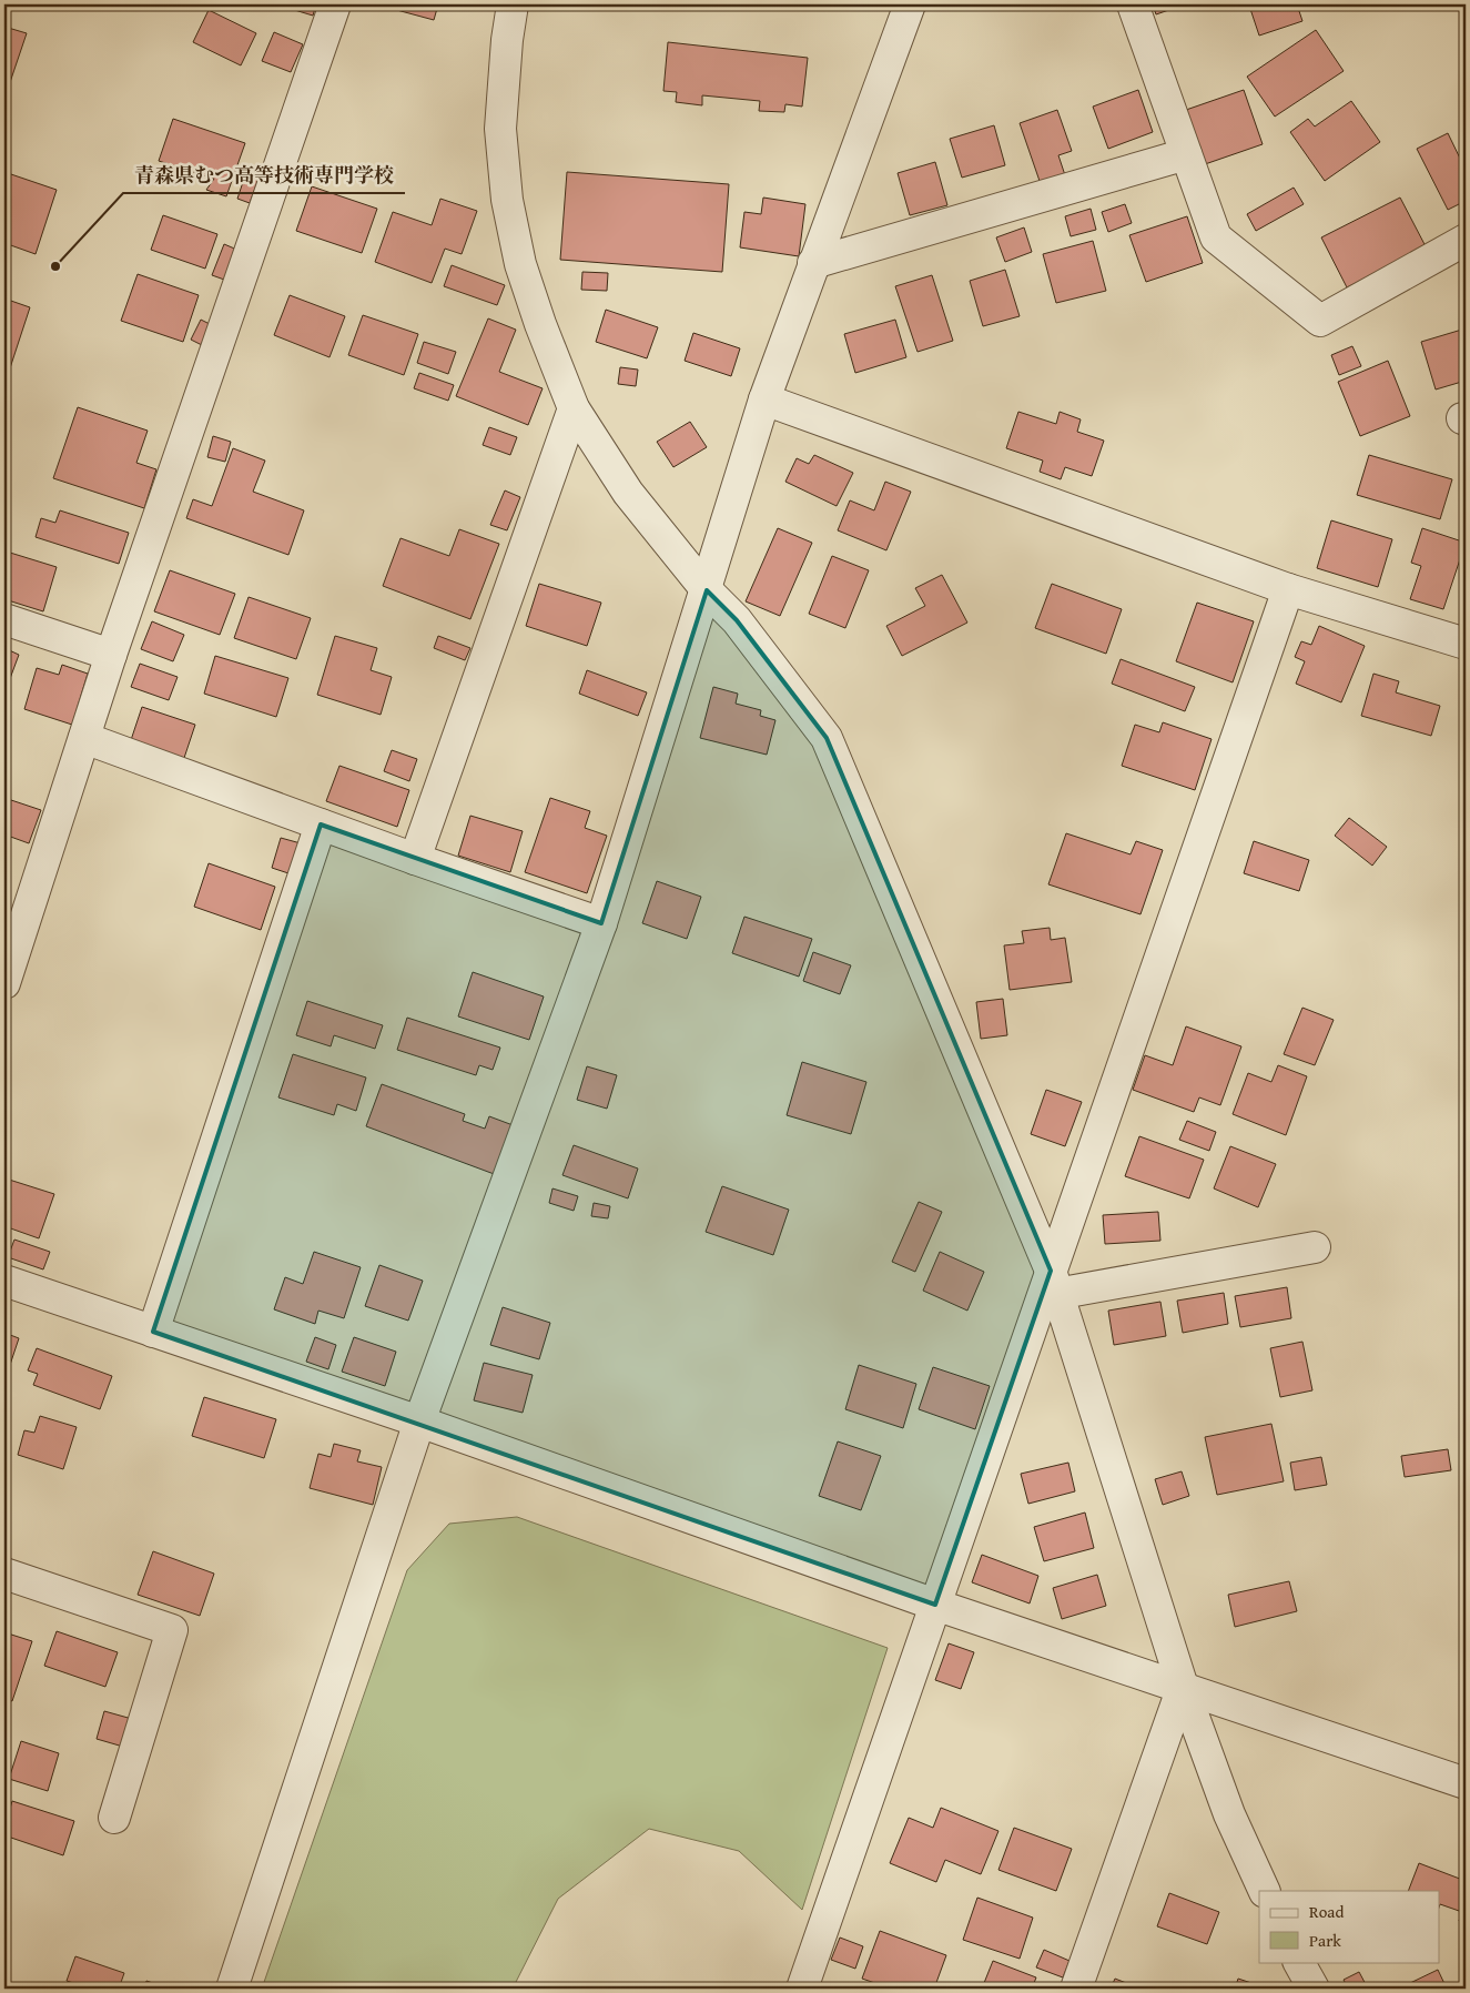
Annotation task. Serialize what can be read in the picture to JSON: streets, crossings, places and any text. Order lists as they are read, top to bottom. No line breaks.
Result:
{"places":["青森県むつ高等技術専門学校"],"legend":["Road","Park"]}
